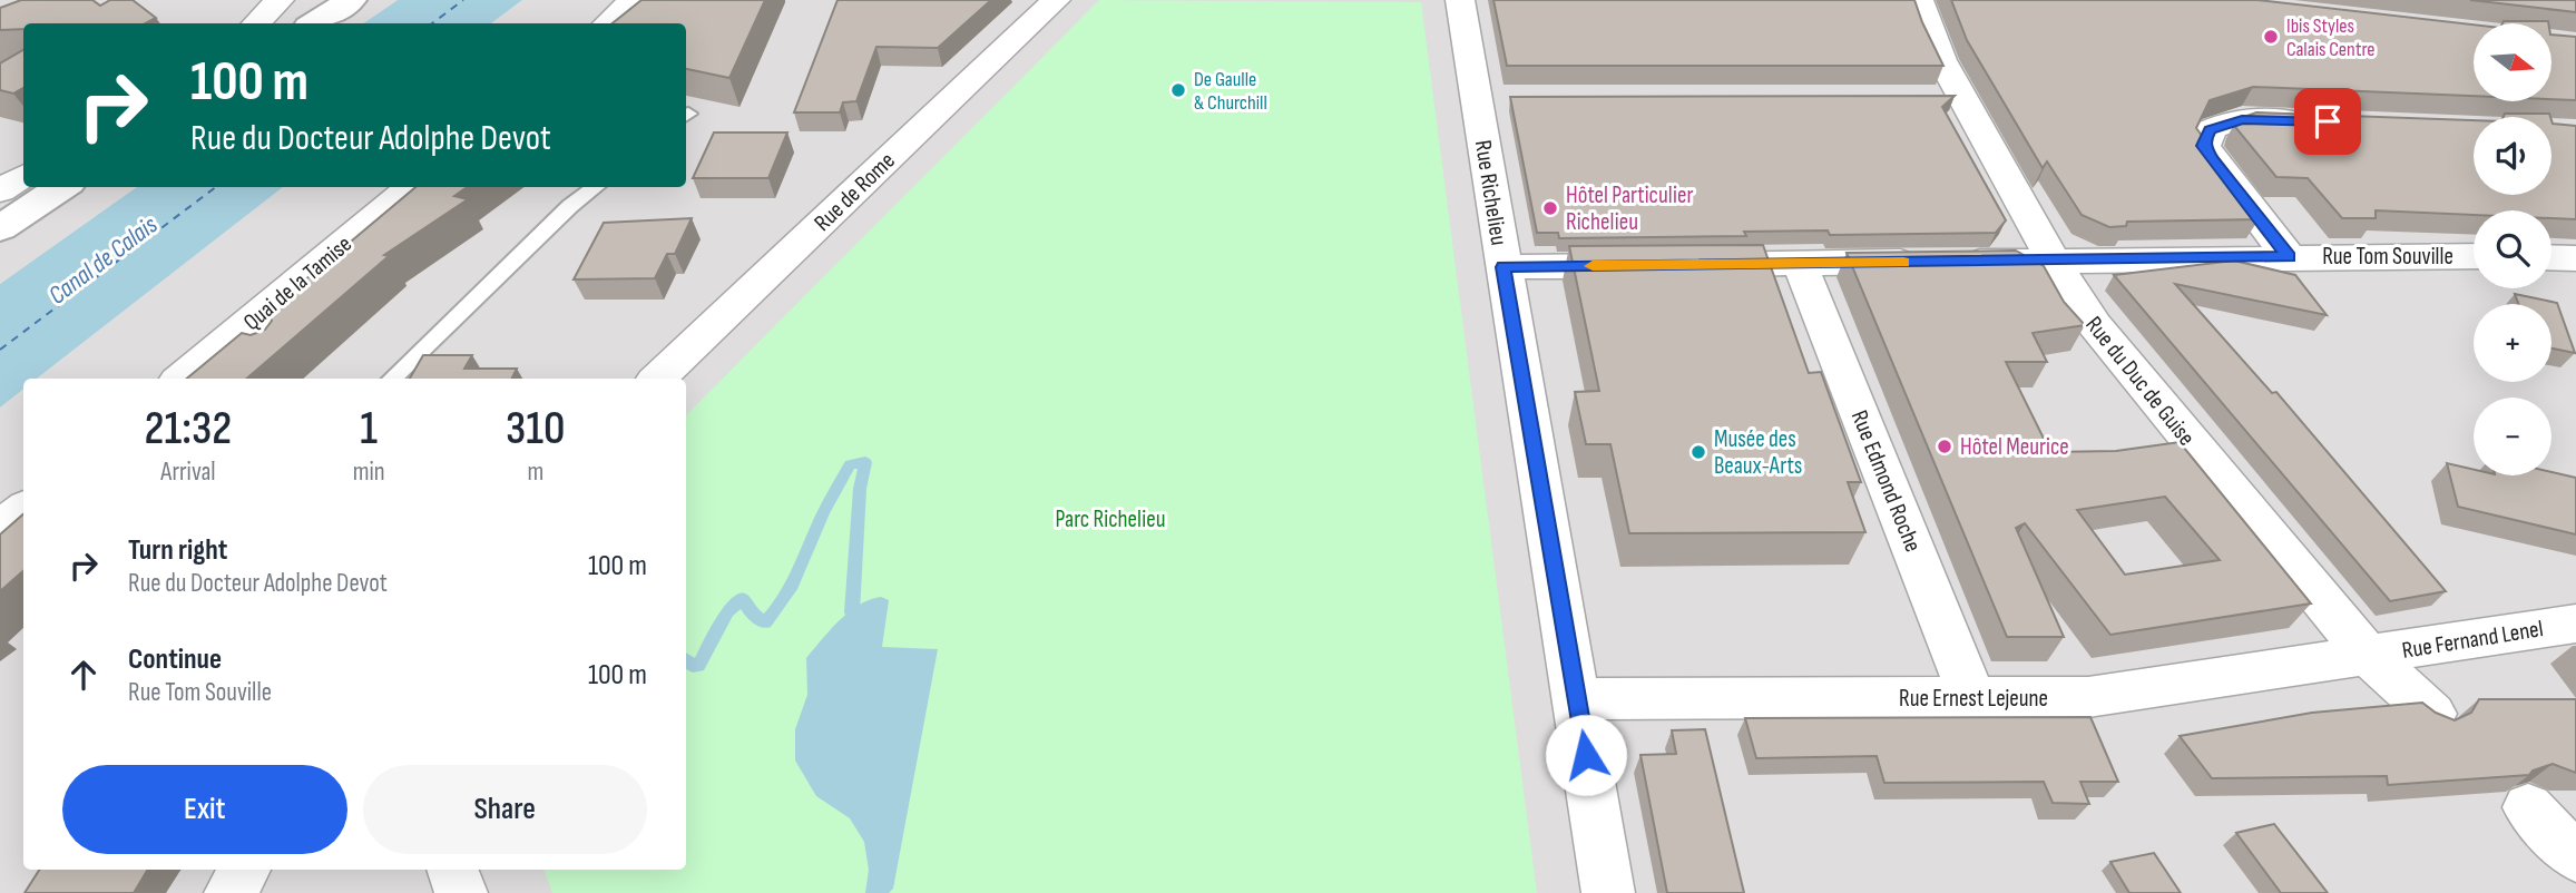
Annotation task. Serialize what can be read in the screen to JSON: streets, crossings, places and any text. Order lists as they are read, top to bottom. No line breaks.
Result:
{"streets":{"street":["Rue de Rome","Rue Richelieu","Rue Tom Souville","Quai de la Tamise","Rue du Duc de Guise","Rue Edmond Roche","Rue Fernand Lenel","Rue Ernest Lejeune"]},"crossings":[["Rue Richelieu","Rue Tom Souville"],["Rue Richelieu","Rue Ernest Lejeune"],["Rue Tom Souville","Rue du Duc de Guise"],["Rue Tom Souville","Rue Edmond Roche"],["Rue du Duc de Guise","Rue Fernand Lenel"],["Rue du Duc de Guise","Rue Ernest Lejeune"],["Rue Edmond Roche","Rue Ernest Lejeune"],["Rue Fernand Lenel","Rue Ernest Lejeune"]],"water":["Canal de Calais"],"parks":["Parc Richelieu"],"places":["Ibis Styles Calais Centre","De Gaulle & Churchill","Hôtel Particulier Richelieu","Hôtel Meurice","Musée des Beaux-Arts"],"north":"right","page":{"map_buttons":["+","−"],"turn":["100 m","Rue du Docteur Adolphe Devot"],"eta":["21:32","Arrival","1","min","310","m"],"list":[{"name":"Turn right","note":"Rue du Docteur Adolphe Devot","value":"100 m"},{"name":"Continue","note":"Rue Tom Souville","value":"100 m"}],"buttons":["Exit","Share"]}}
